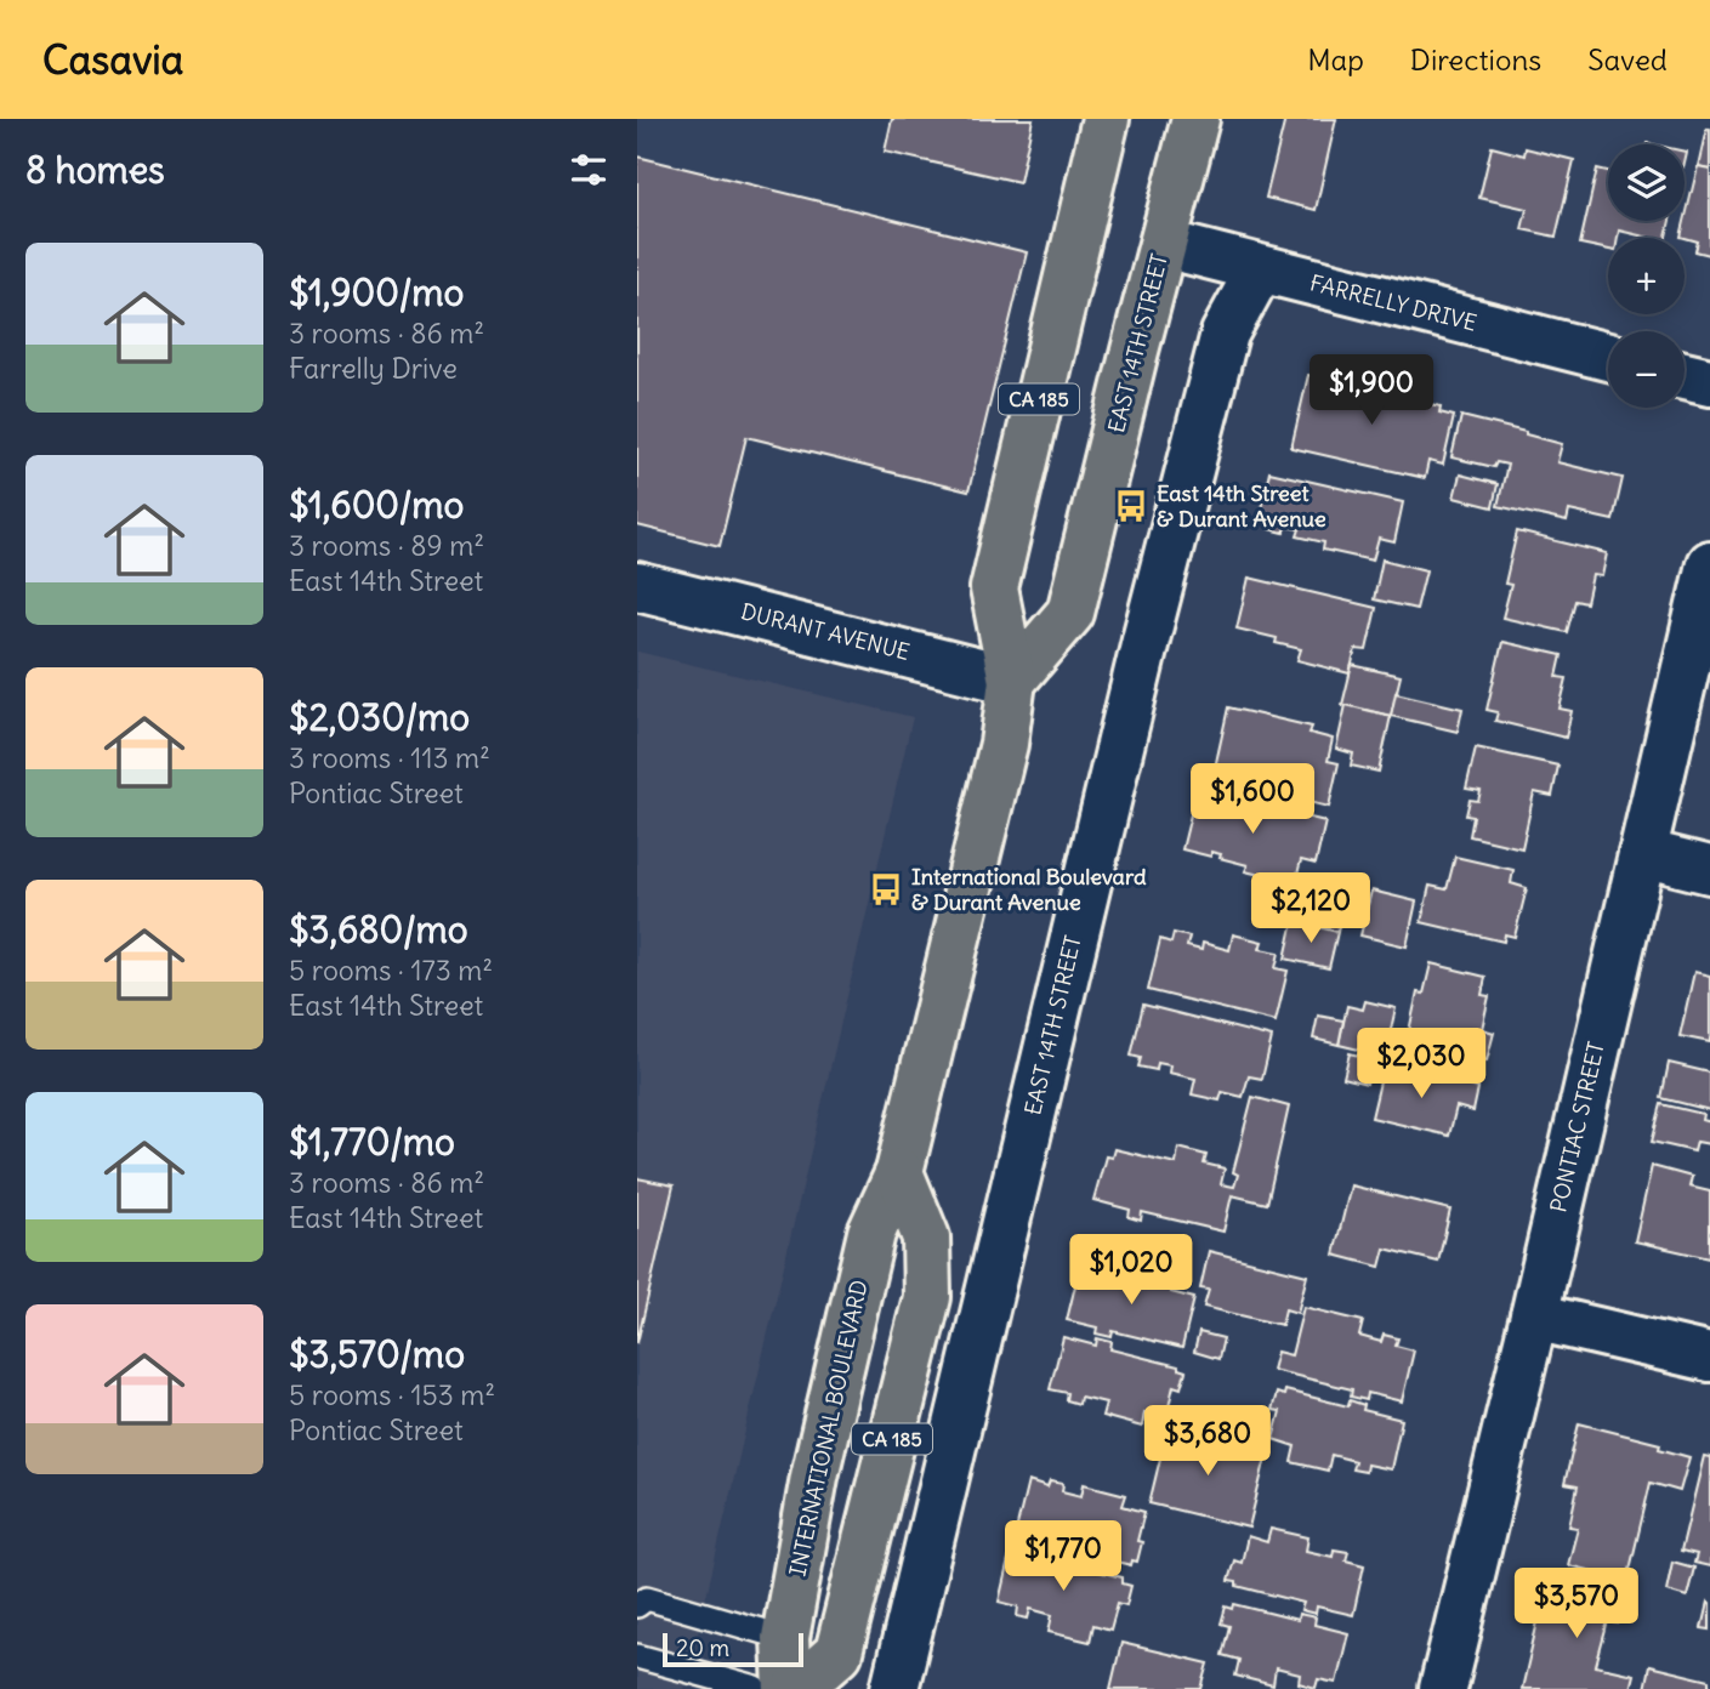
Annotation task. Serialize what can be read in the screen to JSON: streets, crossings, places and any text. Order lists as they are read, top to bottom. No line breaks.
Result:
{"streets":{"main road":["EAST 14TH STREET","CA 185","INTERNATIONAL BOULEVARD"],"street":["FARRELLY DRIVE","DURANT AVENUE","PONTIAC STREET"]},"crossings":[["FARRELLY DRIVE","EAST 14TH STREET"],["EAST 14TH STREET","CA 185"],["EAST 14TH STREET","DURANT AVENUE"],["EAST 14TH STREET","INTERNATIONAL BOULEVARD"],["CA 185","DURANT AVENUE"],["CA 185","INTERNATIONAL BOULEVARD"],["DURANT AVENUE","INTERNATIONAL BOULEVARD"]],"places":{"bus stop":["East 14th Street & Durant Avenue","International Boulevard & Durant Avenue"]},"scale_bar":"20 m","page":{"header":"Casavia","nav":["Map","Directions","Saved"],"heading":"8 homes","map_buttons":["+","−"],"list":[{"name":"$1,900/mo","note":"3 rooms · 86 m² · Farrelly Drive"},{"name":"$1,600/mo","note":"3 rooms · 89 m² · East 14th Street"},{"name":"$2,030/mo","note":"3 rooms · 113 m² · Pontiac Street"},{"name":"$3,680/mo","note":"5 rooms · 173 m² · East 14th Street"},{"name":"$1,770/mo","note":"3 rooms · 86 m² · East 14th Street"},{"name":"$3,570/mo","note":"5 rooms · 153 m² · Pontiac Street"}],"price":["$1,900","$1,600","$2,120","$2,030","$1,020","$3,680","$1,770","$3,570"],"scale":"20 m"}}
